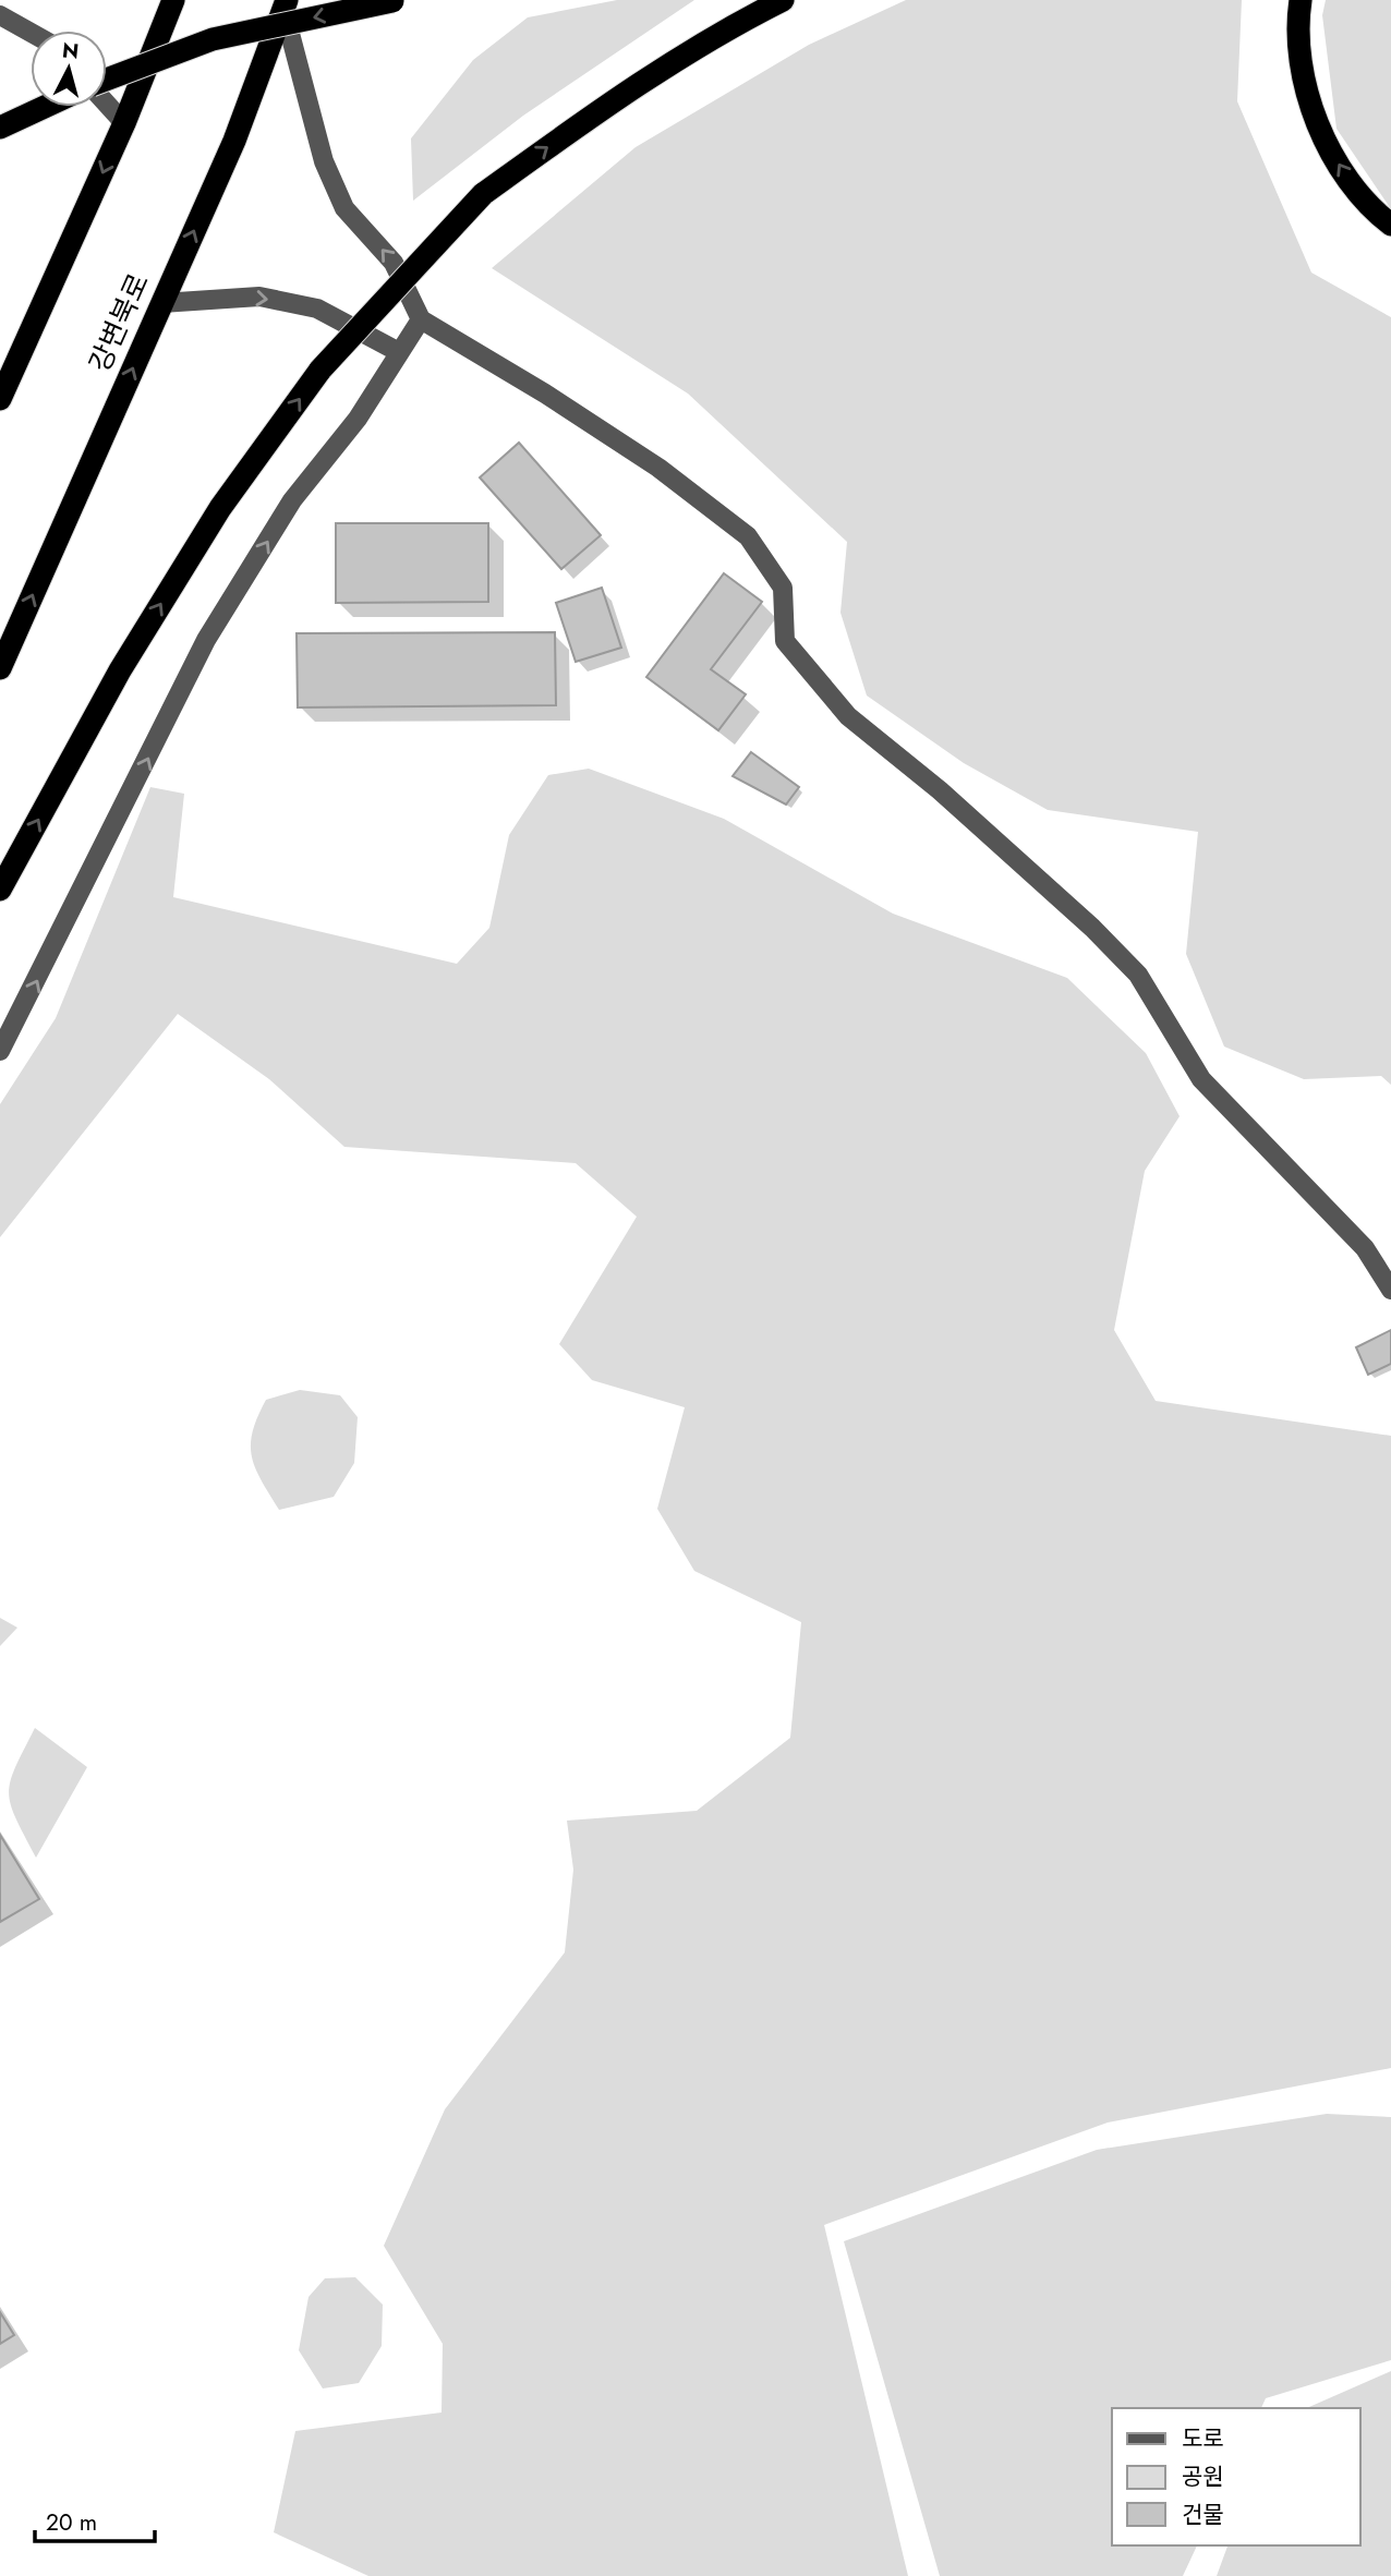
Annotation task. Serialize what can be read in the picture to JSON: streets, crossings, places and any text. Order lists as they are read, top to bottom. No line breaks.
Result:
{"streets":{"highway":["강변북로"]},"legend":["도로","공원","건물"],"scale_bar":"20 m","north":"top"}
